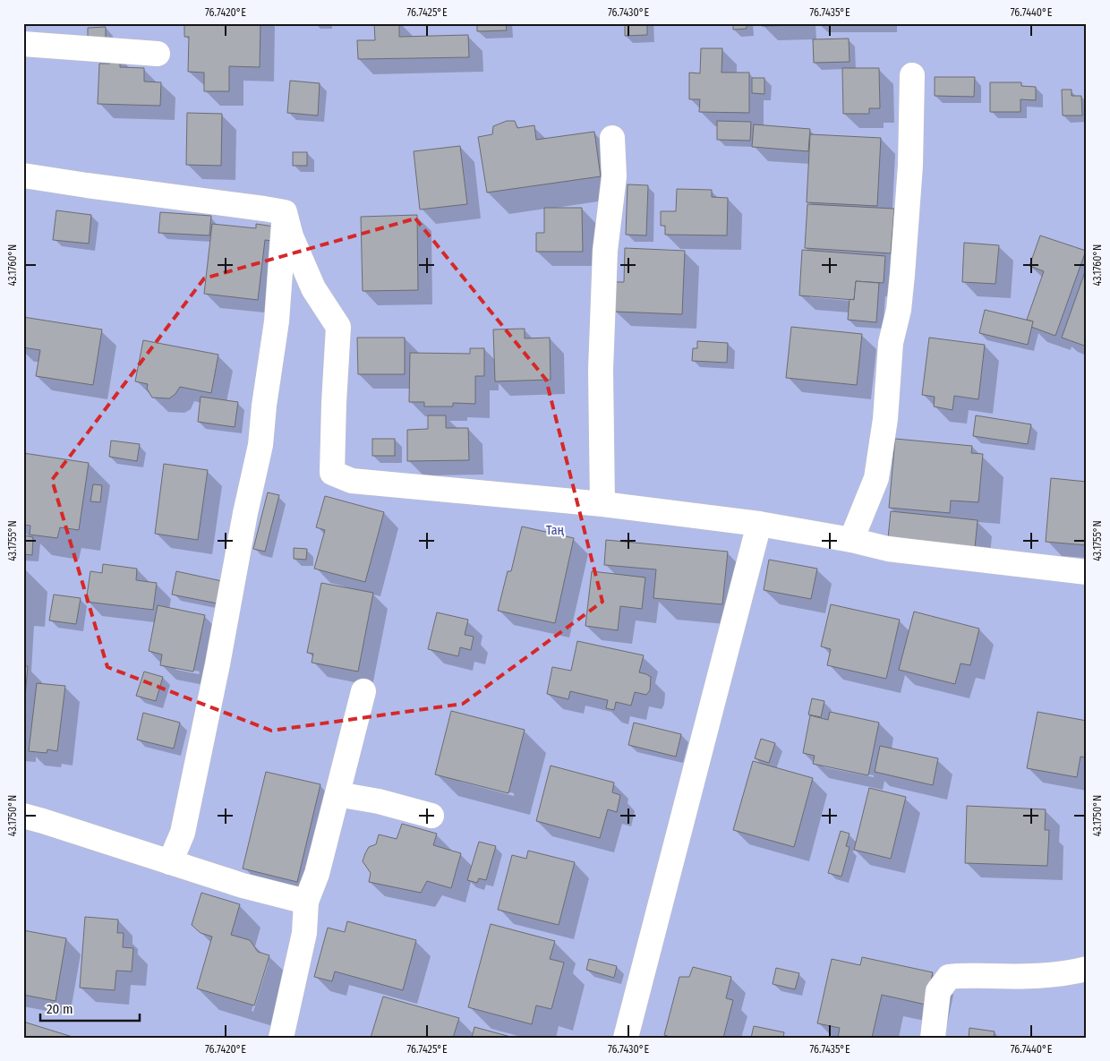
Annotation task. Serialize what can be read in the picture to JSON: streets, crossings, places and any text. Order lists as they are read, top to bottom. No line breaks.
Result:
{"parks":["Таң"],"scale_bar":"20 m","coordinates":["76.7420°E","76.7425°E","76.7430°E","76.7435°E","76.7440°E","43.1760°N","43.1755°N","43.1750°N"]}
